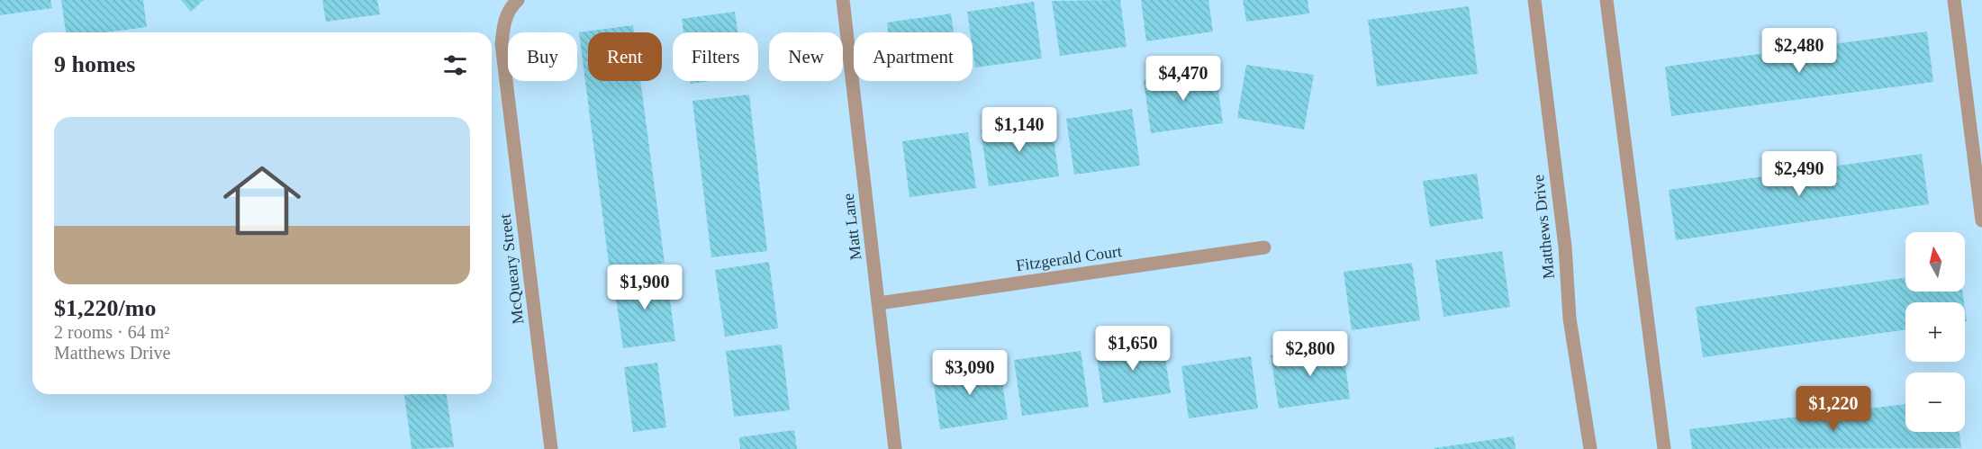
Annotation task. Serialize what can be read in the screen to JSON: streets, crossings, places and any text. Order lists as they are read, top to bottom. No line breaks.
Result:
{"streets":{"street":["Matt Lane","Matthews Drive","Fitzgerald Court","McQueary Street"]},"crossings":[["Matt Lane","Fitzgerald Court"]],"north":"top","page":{"price":["$2,480","$4,470","$1,140","$2,490","$1,900","$1,650","$2,800","$3,090","$1,220"],"chip":["Buy","Rent","Filters","New","Apartment"],"heading":"9 homes","list":[{"name":"$1,220/mo","note":"2 rooms · 64 m² · Matthews Drive"}],"map_buttons":["+","−"]}}
